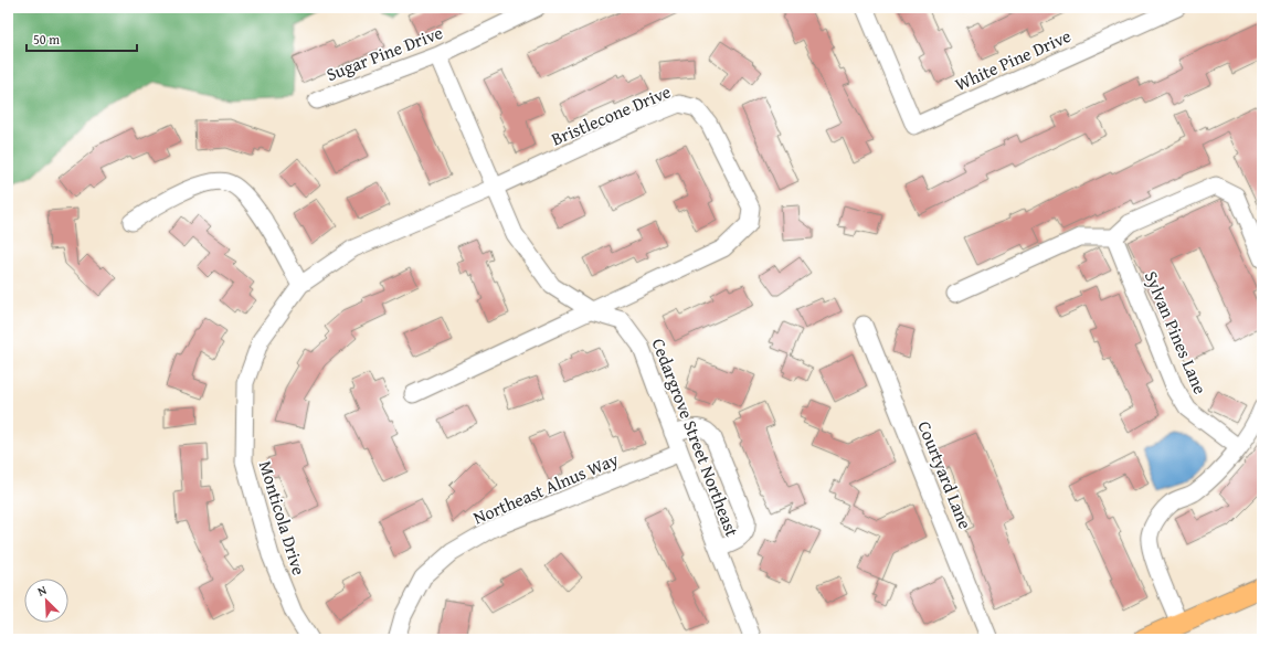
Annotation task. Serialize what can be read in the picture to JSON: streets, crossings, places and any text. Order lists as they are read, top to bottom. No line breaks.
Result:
{"streets":{"street":["Sugar Pine Drive","White Pine Drive","Bristlecone Drive","Sylvan Pines Lane","Cedargrove Street Northeast","Courtyard Lane","Northeast Alnus Way","Monticola Drive"]},"crossings":[["Sugar Pine Drive","Cedargrove Street Northeast"],["Bristlecone Drive","Cedargrove Street Northeast"],["Bristlecone Drive","Monticola Drive"],["Cedargrove Street Northeast","Northeast Alnus Way"]],"scale_bar":"50 m","north":"top left"}
